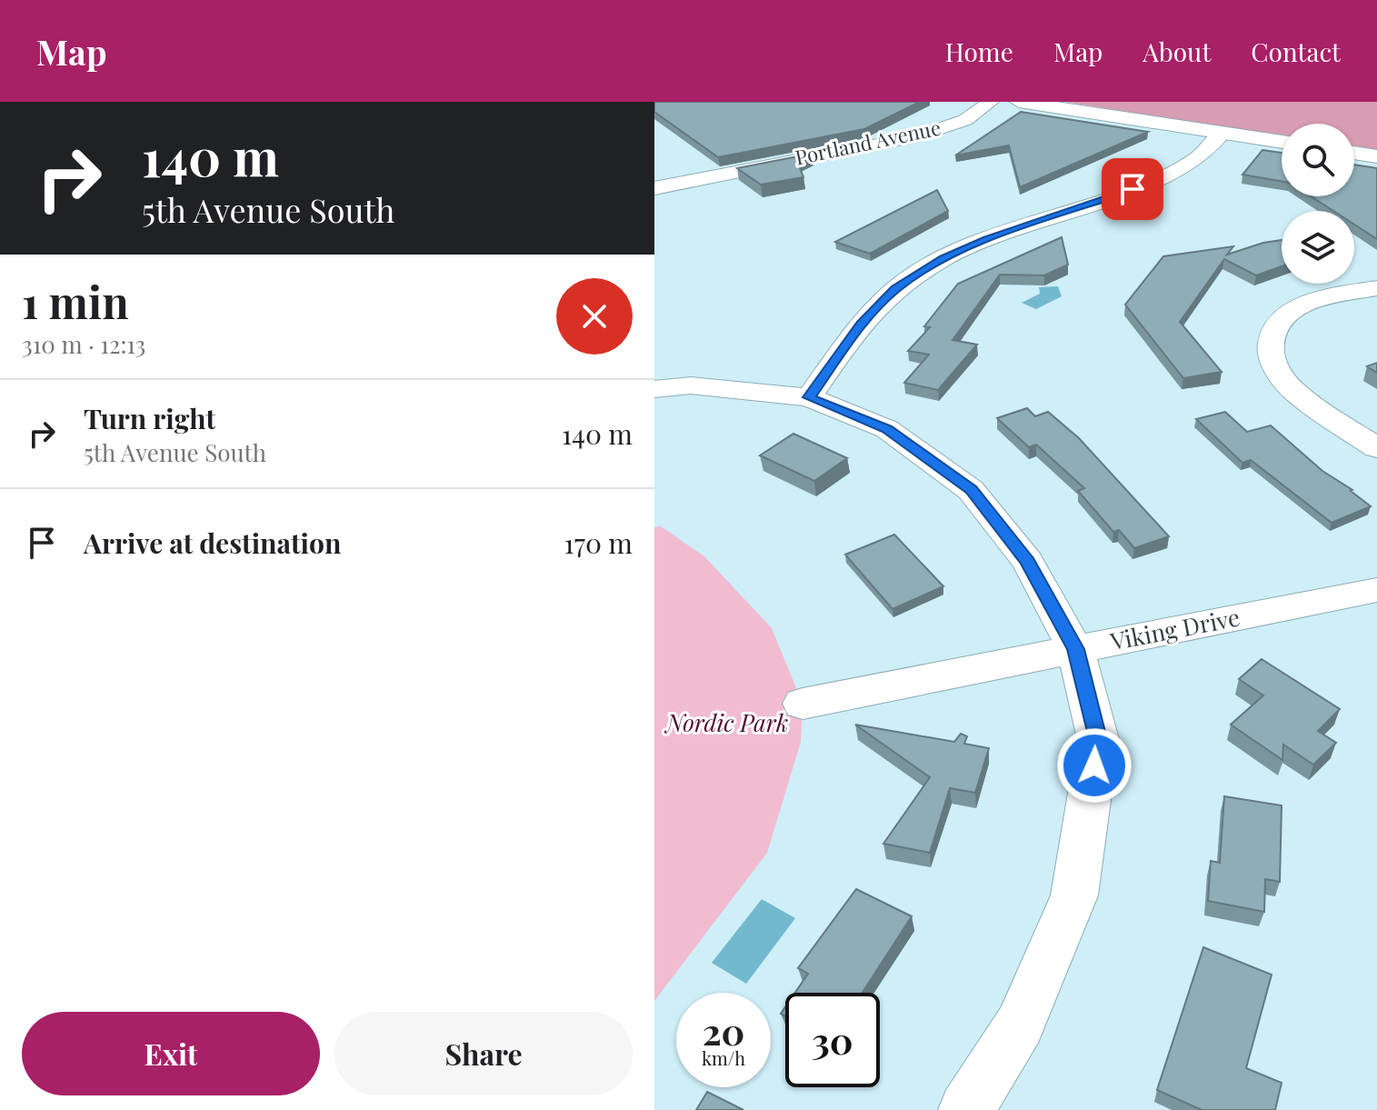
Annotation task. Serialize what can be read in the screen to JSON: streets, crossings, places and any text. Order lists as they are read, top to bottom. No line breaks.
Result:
{"streets":{"street":["Portland Avenue","Viking Drive"]},"parks":["Nordic Park"],"page":{"header":"Map","nav":["Home","Map","About","Contact"],"turn":["140 m","5th Avenue South"],"heading":["1 min","310 m · 12:13"],"list":[{"name":"Turn right","note":"5th Avenue South","value":"140 m"},{"name":"Arrive at destination","value":"170 m"}],"speed":"20 km/h","limit":"30","buttons":["Exit","Share"]}}
